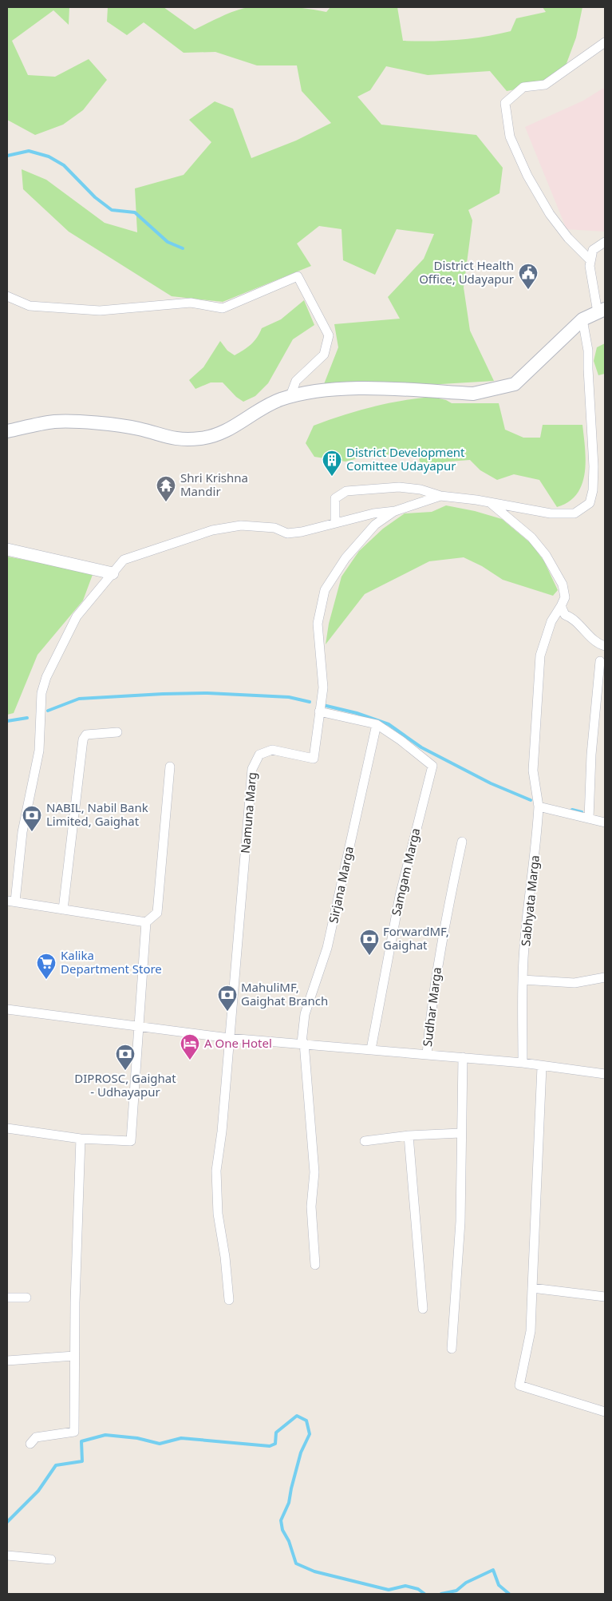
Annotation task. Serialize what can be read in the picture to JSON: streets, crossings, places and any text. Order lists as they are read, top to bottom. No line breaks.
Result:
{"streets":{"street":["Namuna Marg","Samgam Marga","Sirjana Marga","Sabhyata Marga","Sudhar Marga"]},"crossings":[["Samgam Marga","Sirjana Marga"]],"places":{"public building":["District Health Office, Udayapur"],"building":["District Development Comittee Udayapur"],"temple":["Shri Krishna Mandir"],"bank":["NABIL, Nabil Bank Limited, Gaighat","ForwardMF, Gaighat","MahuliMF, Gaighat Branch","DIPROSC, Gaighat - Udhayapur"],"supermarket":["Kalika Department Store"],"hotel":["A One Hotel"]}}
